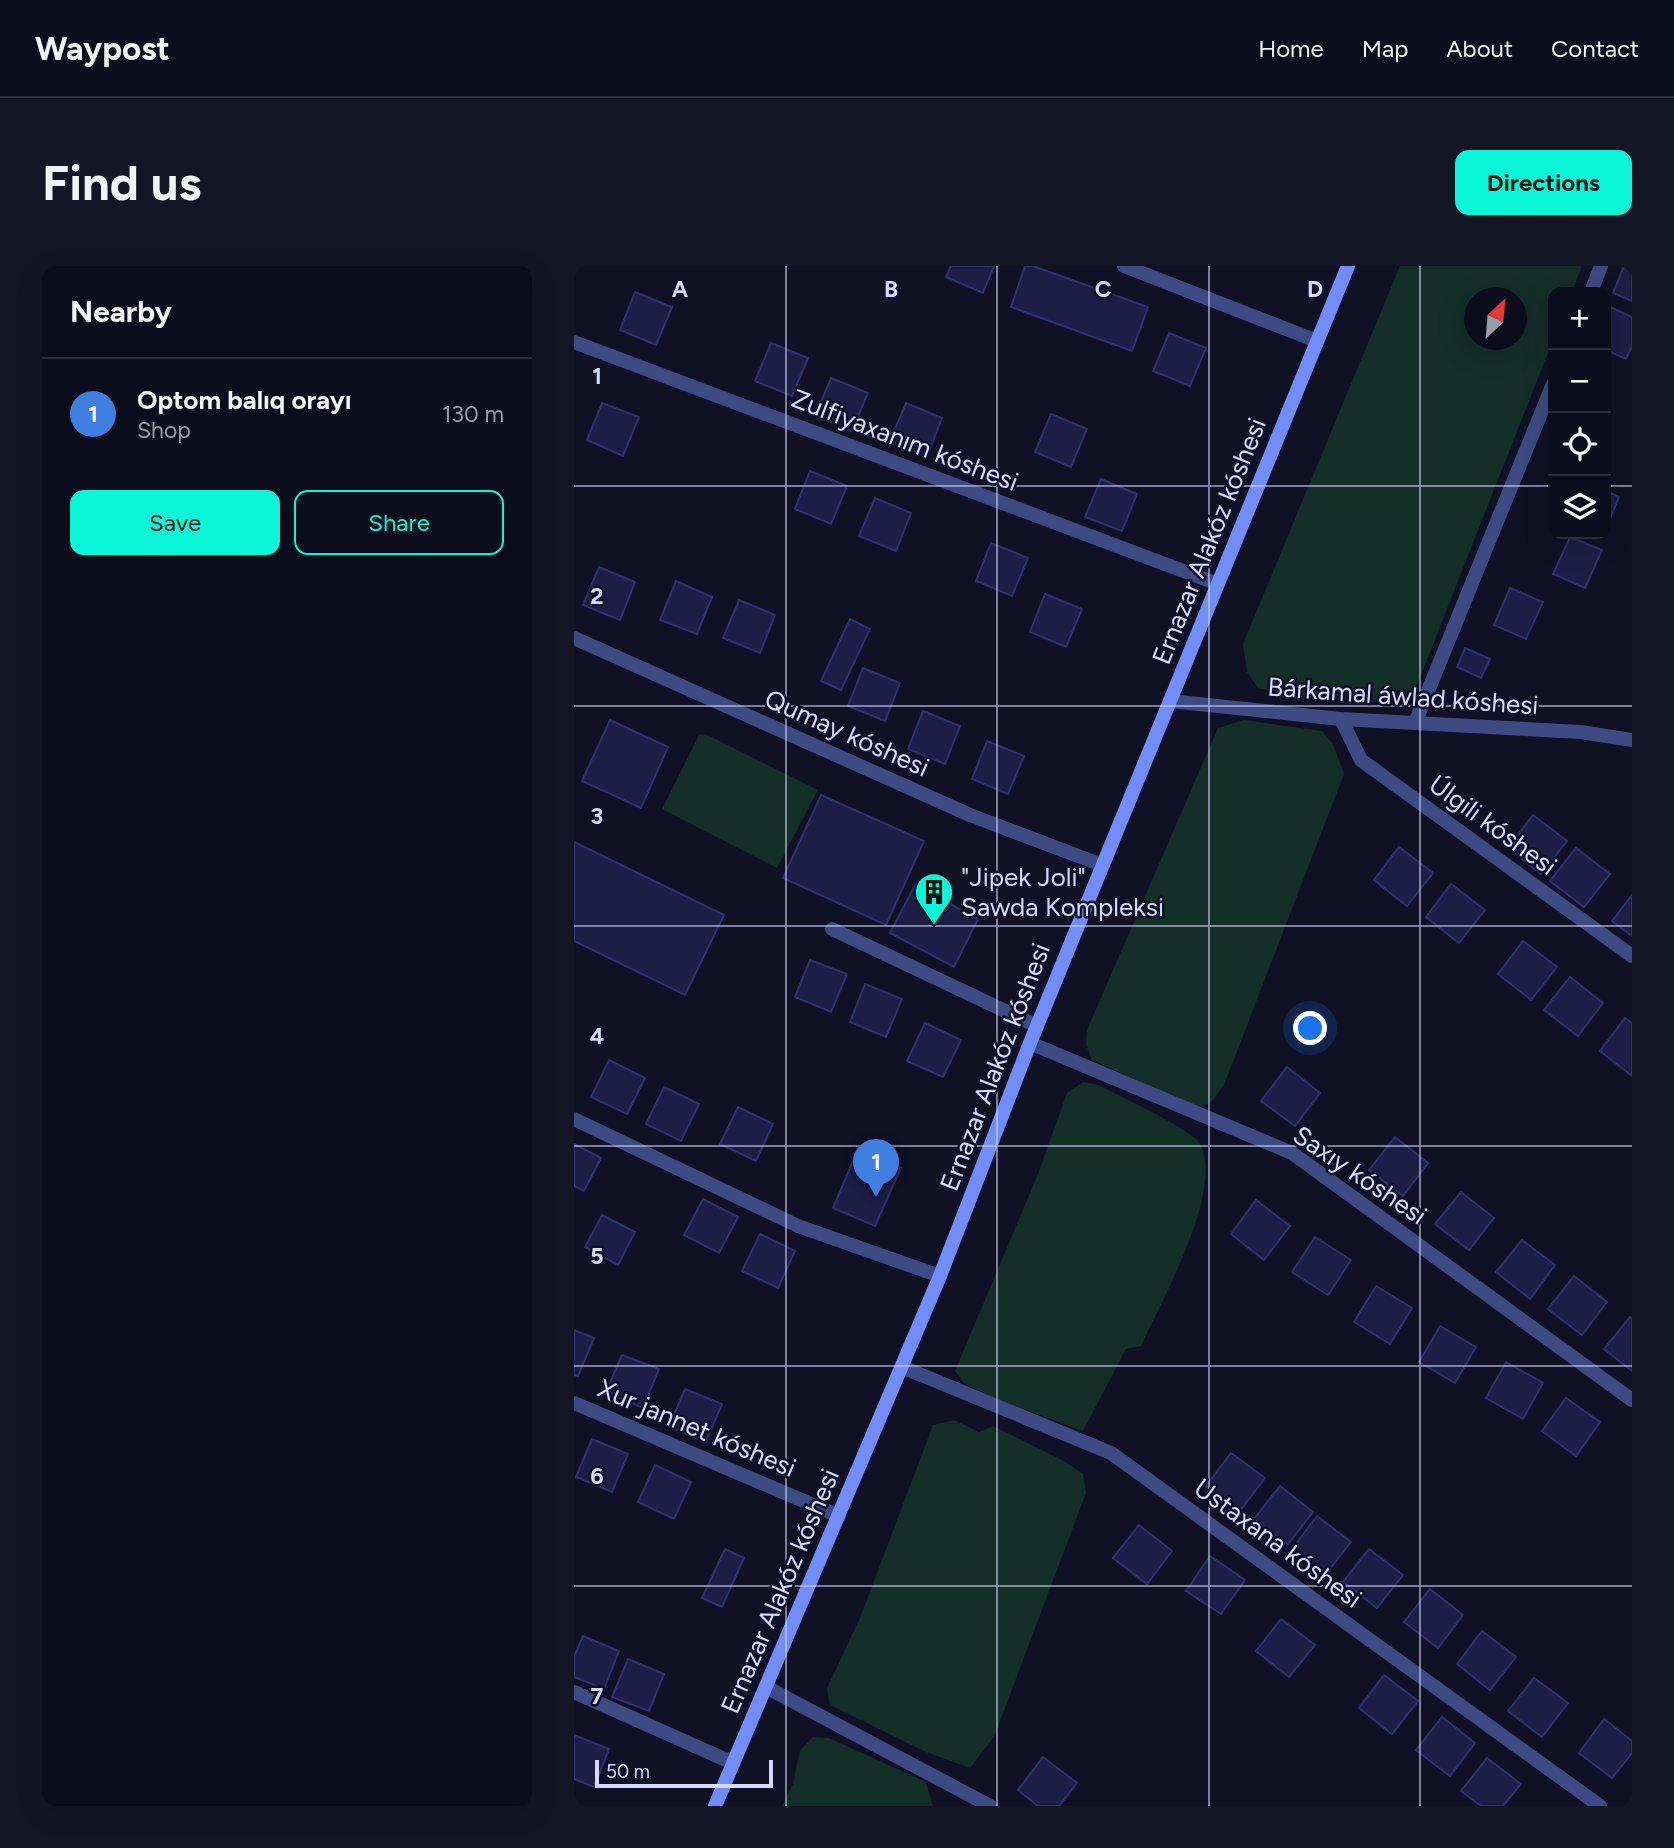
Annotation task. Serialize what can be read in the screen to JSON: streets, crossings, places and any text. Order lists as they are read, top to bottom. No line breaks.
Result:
{"streets":{"main road":["Ernazar Alakóz kóshesi"],"street":["Zulfiyaxanım kóshesi","Bárkamal áwlad kóshesi","Qumay kóshesi","Úlgili kóshesi","Saxıy kóshesi","Xur jannet kóshesi","Ustaxana kóshesi"]},"crossings":[["Zulfiyaxanım kóshesi","Ernazar Alakóz kóshesi"],["Ernazar Alakóz kóshesi","Bárkamal áwlad kóshesi"],["Ernazar Alakóz kóshesi","Qumay kóshesi"],["Ernazar Alakóz kóshesi","Saxıy kóshesi"],["Ernazar Alakóz kóshesi","Xur jannet kóshesi"],["Ernazar Alakóz kóshesi","Ustaxana kóshesi"],["Bárkamal áwlad kóshesi","Úlgili kóshesi"]],"places":{"building":["\"Jipek Joli\" Sawda Kompleksi"]},"scale_bar":"50 m","north":"top right","page":{"header":"Waypost","nav":["Home","Map","About","Contact"],"buttons":["Directions",["Save","Share"]],"title":"Find us","heading":"Nearby","map_buttons":["+","−"],"list":[{"mark":"1","name":"Optom balıq orayı","note":"Shop","value":"130 m"}],"pins":"1","scale":"50 m"},"grid":{"columns":["A","B","C","D"],"rows":["1","2","3","4","5","6","7"]}}
